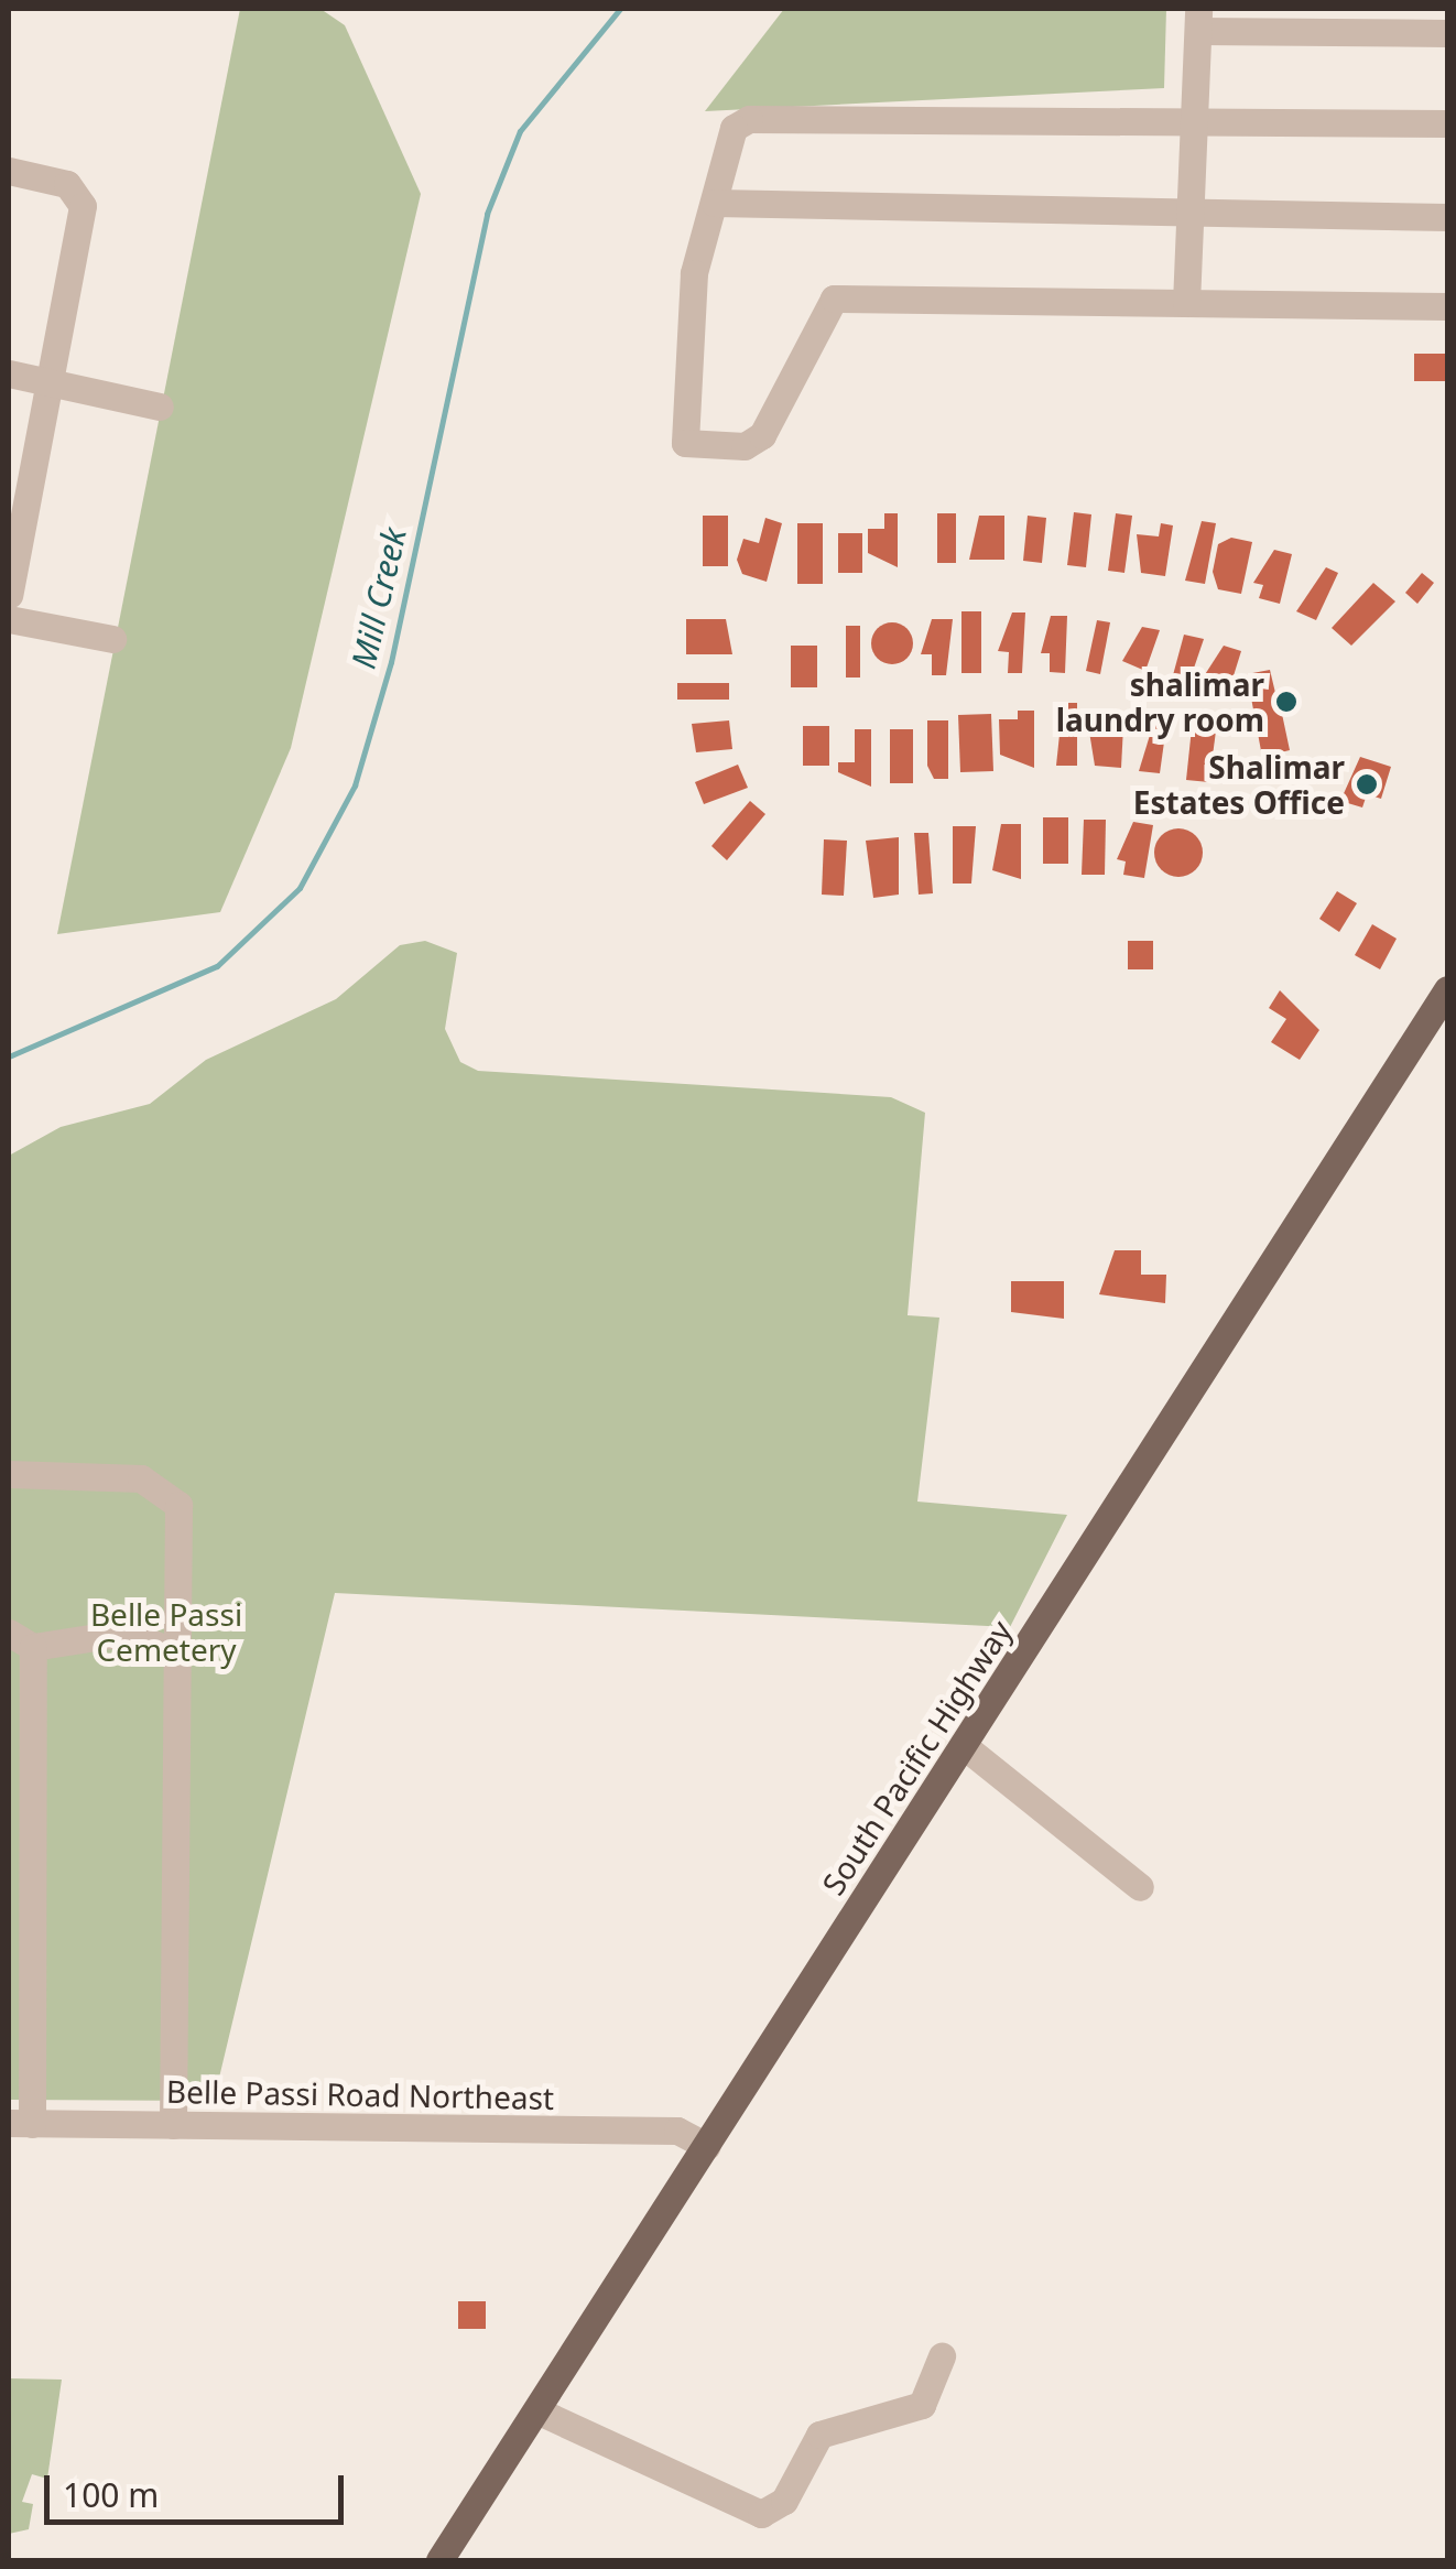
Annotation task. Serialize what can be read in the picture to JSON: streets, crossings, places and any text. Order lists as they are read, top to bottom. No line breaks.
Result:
{"streets":{"main road":["South Pacific Highway"],"street":["Belle Passi Road Northeast"]},"crossings":[["South Pacific Highway","Belle Passi Road Northeast"]],"water":["Mill Creek"],"parks":["Belle Passi Cemetery"],"places":["shalimar laundry room","Shalimar Estates Office"],"scale_bar":"100 m"}
